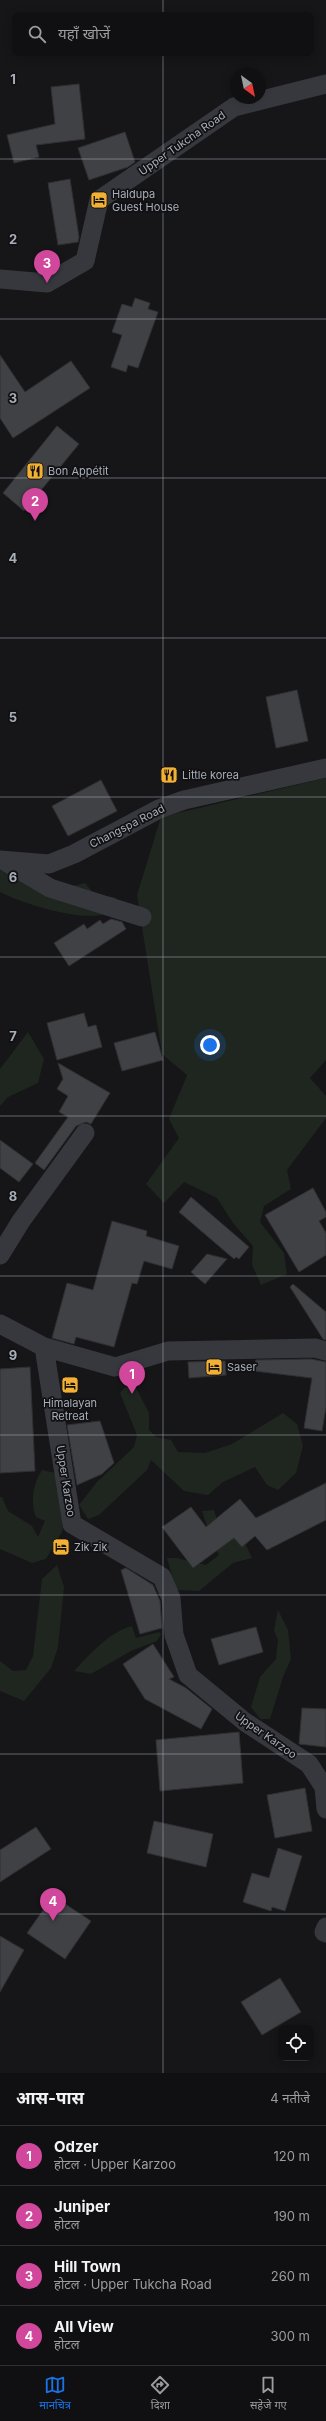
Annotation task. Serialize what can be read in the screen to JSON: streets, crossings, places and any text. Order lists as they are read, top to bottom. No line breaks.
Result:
{"streets":{"street":["Upper Tukcha Road","Changspa Road","Upper Karzoo"]},"places":{"hotel":["Haldupa Guest House","Saser","Himalayan Retreat","Zik zik"],"restaurant":["Bon Appétit","Little korea"]},"north":"bottom right","page":{"search":"यहाँ खोजें","pins":["3","2","1","4"],"heading":["आस-पास","4 नतीजे"],"list":[{"mark":"1","name":"Odzer","note":"होटल · Upper Karzoo","value":"120 m"},{"mark":"2","name":"Juniper","note":"होटल","value":"190 m"},{"mark":"3","name":"Hill Town","note":"होटल · Upper Tukcha Road","value":"260 m"},{"mark":"4","name":"All View","note":"होटल","value":"300 m"}],"nav":["मानचित्र","दिशा","सहेजे गए"]},"grid":{"rows":["1","2","3","4","5","6","7","8","9"]}}
